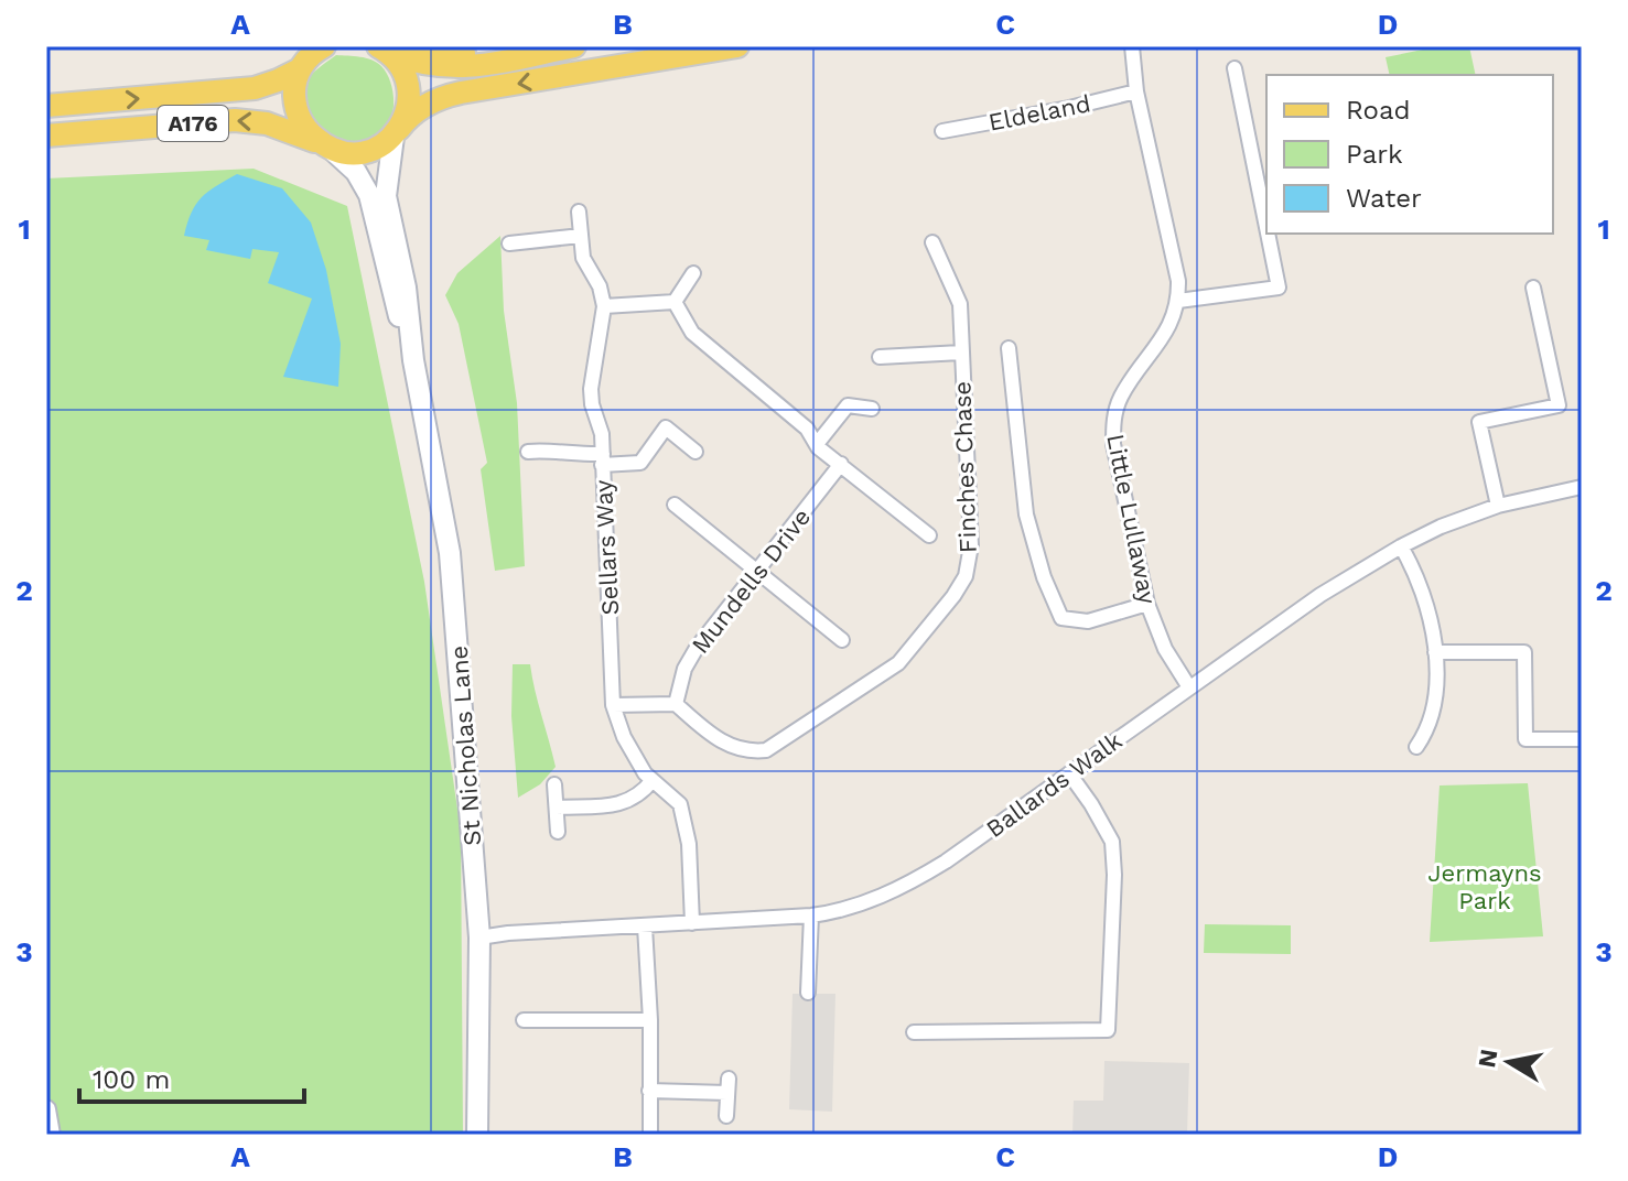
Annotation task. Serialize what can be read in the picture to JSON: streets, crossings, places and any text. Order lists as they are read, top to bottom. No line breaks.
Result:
{"streets":{"main road":["A176","St Nicholas Lane"],"street":["Eldeland","Finches Chase","Little Lullaway","Sellars Way","Mundells Drive","Ballards Walk"]},"crossings":[["A176","St Nicholas Lane"],["Finches Chase","Mundells Drive"],["Little Lullaway","Ballards Walk"],["Sellars Way","Ballards Walk"],["St Nicholas Lane","Ballards Walk"]],"parks":["Jermayns Park"],"legend":["Road","Park","Water"],"scale_bar":"100 m","north":"left","grid":{"columns":["A","B","C","D"],"rows":["1","2","3"]}}
